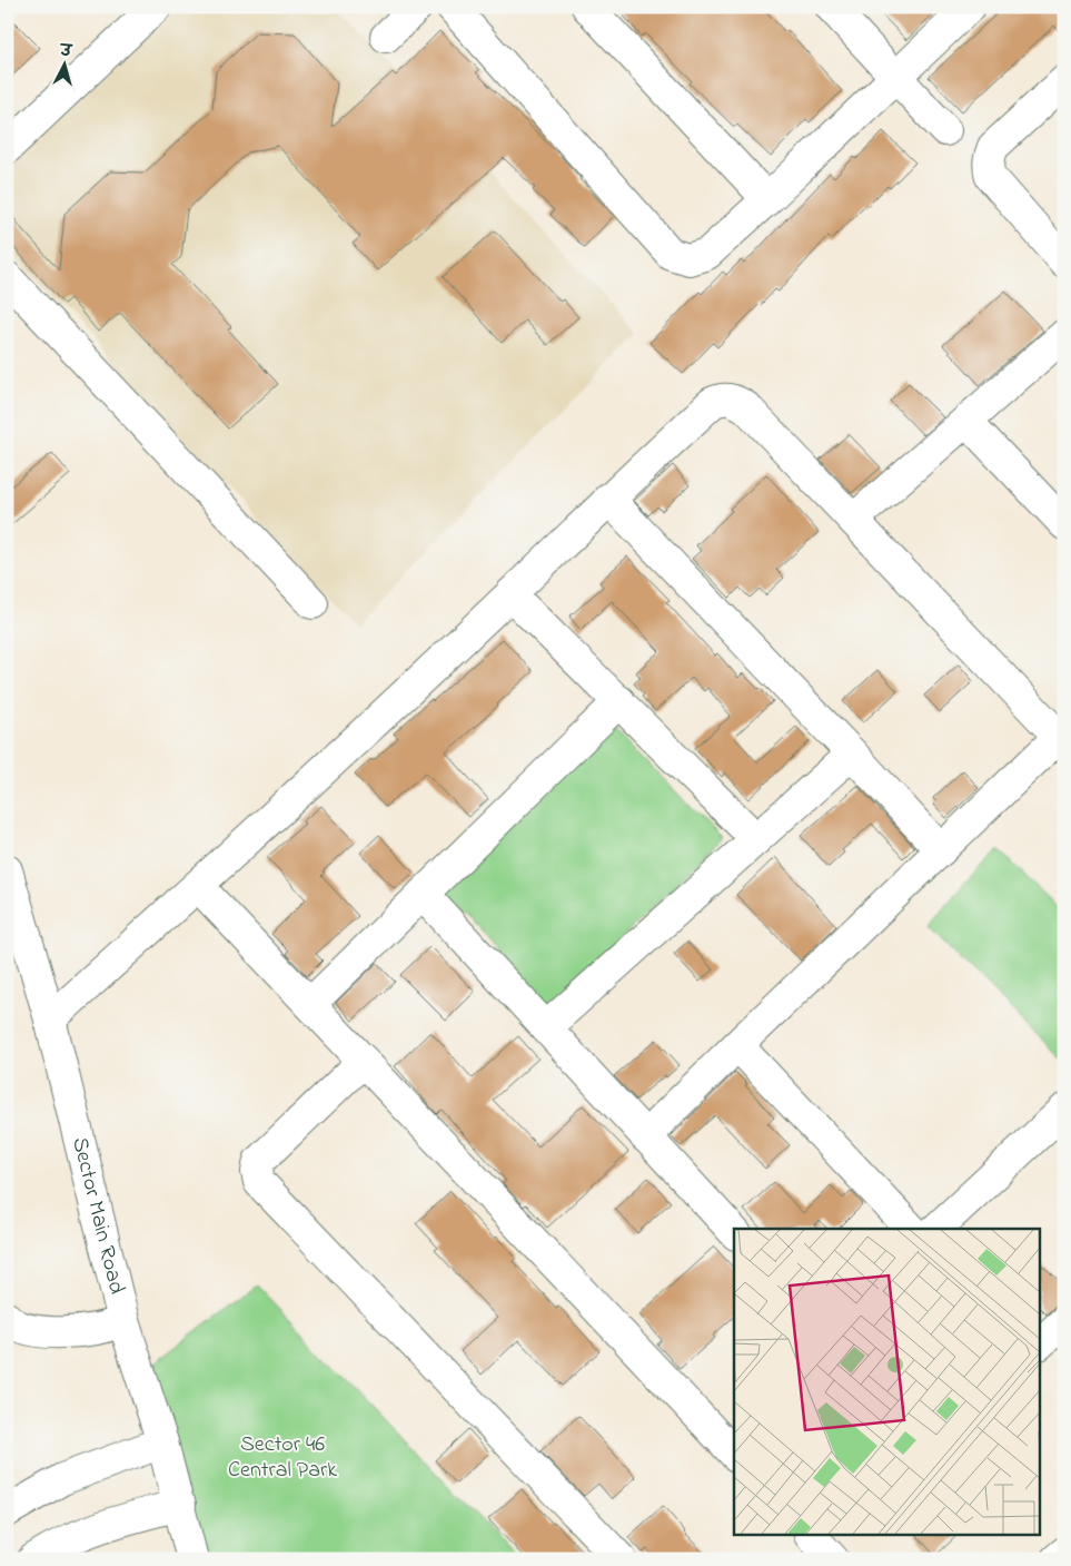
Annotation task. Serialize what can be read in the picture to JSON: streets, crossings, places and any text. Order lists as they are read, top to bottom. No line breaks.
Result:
{"streets":{"street":["Sector Main Road"]},"parks":["Sector 46 Central Park"],"north":"top"}
